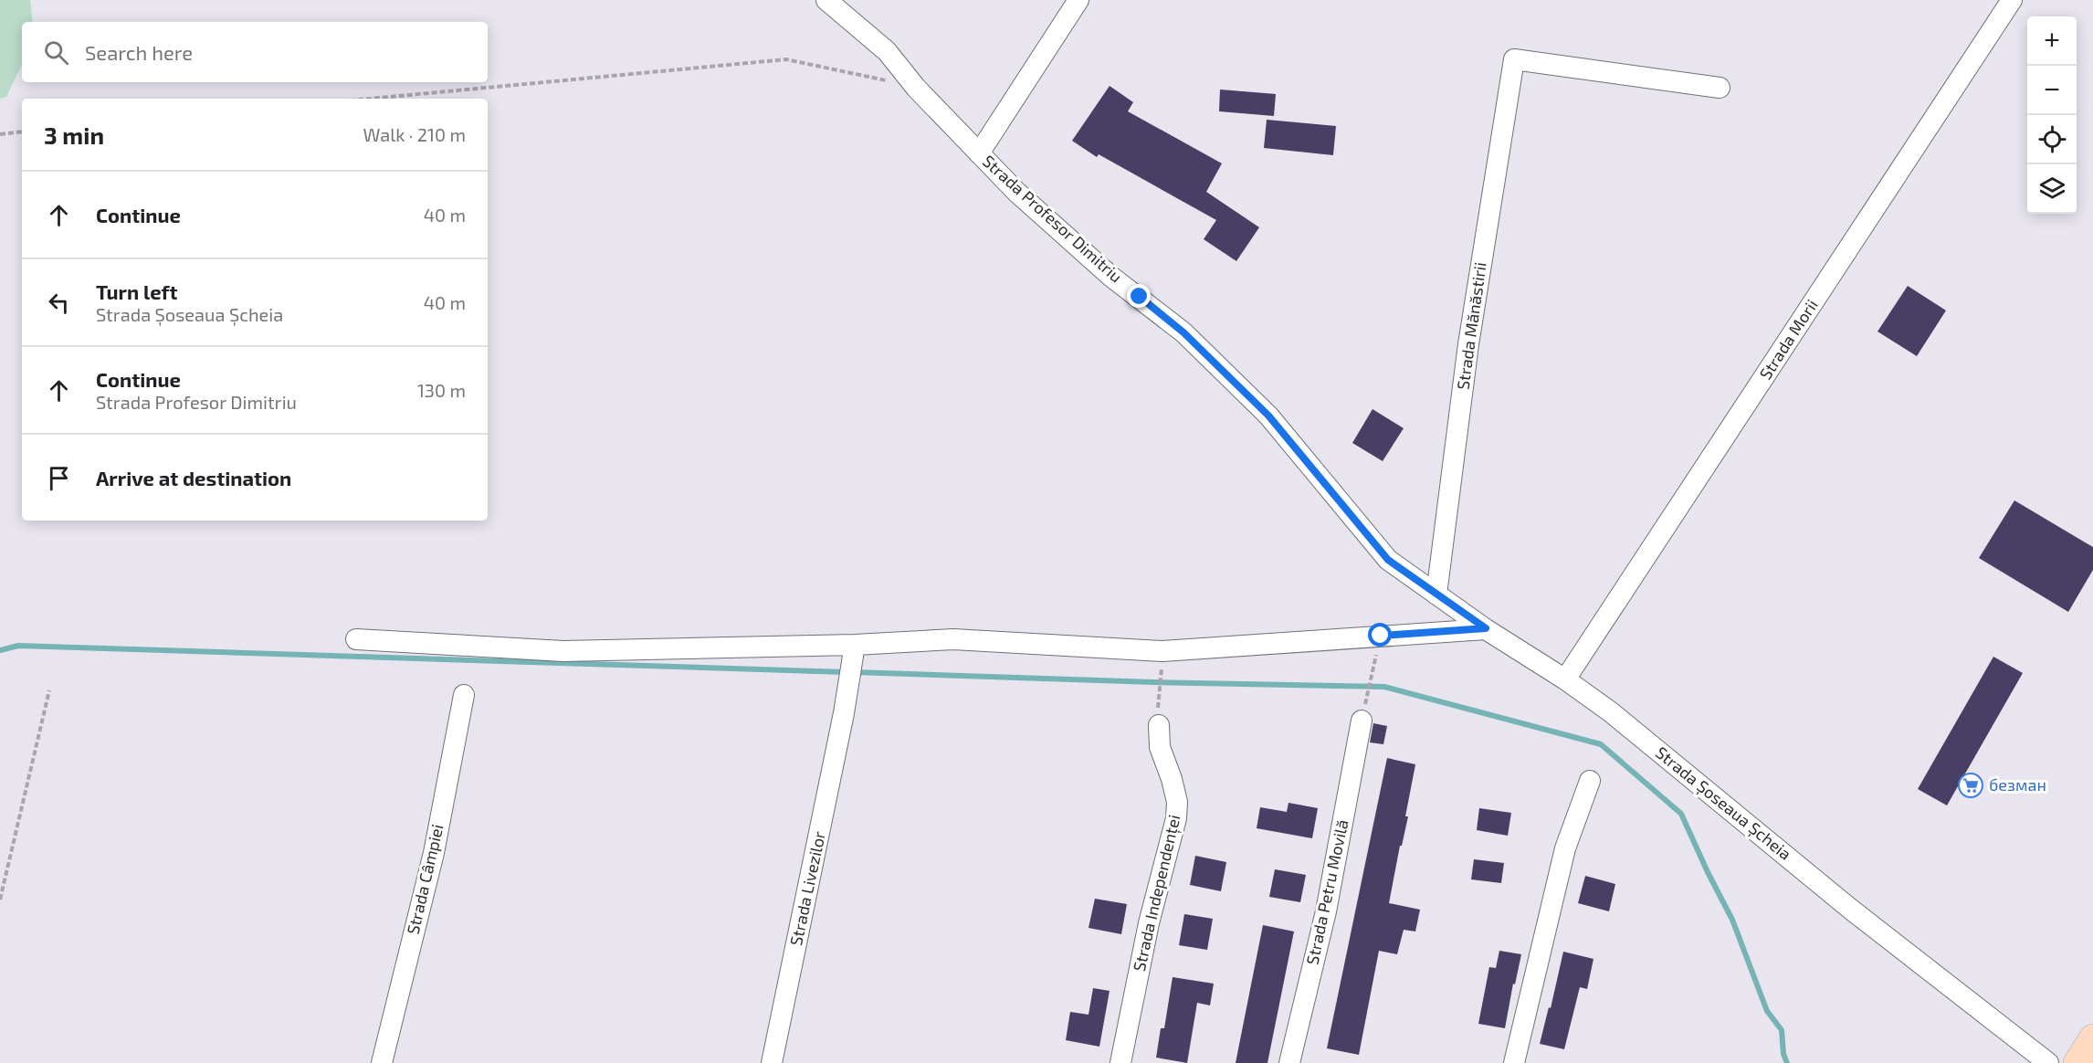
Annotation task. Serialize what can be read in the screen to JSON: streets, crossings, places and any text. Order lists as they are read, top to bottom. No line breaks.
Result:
{"streets":{"street":["Strada Profesor Dimitriu","Strada Mănăstirii","Strada Morii","Strada Șoseaua Șcheia","Strada Câmpiei","Strada Livezilor","Strada Petru Movilă","Strada Independenței"]},"crossings":[["Strada Profesor Dimitriu","Strada Șoseaua Șcheia"],["Strada Mănăstirii","Strada Șoseaua Șcheia"],["Strada Morii","Strada Șoseaua Șcheia"]],"places":{"supermarket":["безман"]},"page":{"map_buttons":["+","−"],"search":"Search here","heading":["3 min","Walk · 210 m"],"list":[["Continue","40 m"],["Turn left","Strada Șoseaua Șcheia","40 m"],["Continue","Strada Profesor Dimitriu","130 m"],"Arrive at destination"]}}
